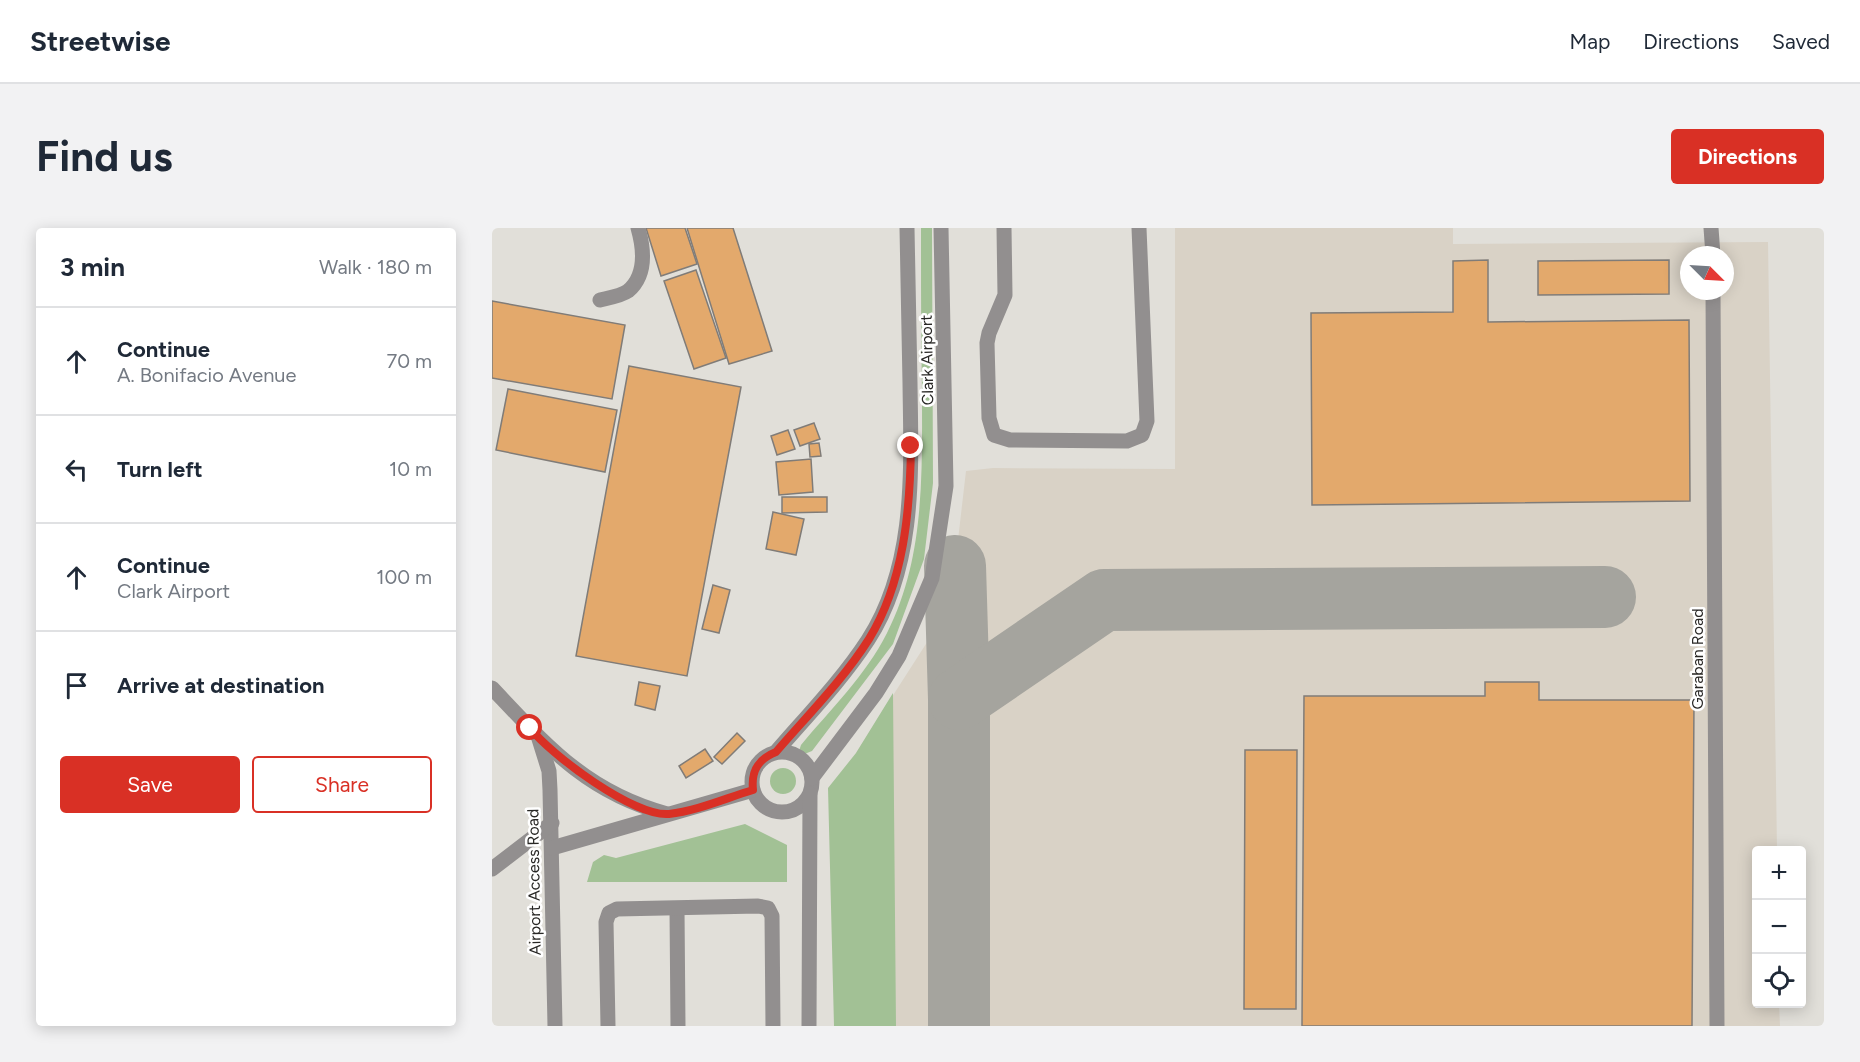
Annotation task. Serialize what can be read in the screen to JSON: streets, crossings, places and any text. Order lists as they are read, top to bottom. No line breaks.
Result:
{"streets":{"street":["Clark Airport","Garaban Road","Airport Access Road"]},"north":"bottom right","page":{"header":"Streetwise","nav":["Map","Directions","Saved"],"buttons":["Directions",["Save","Share"]],"title":"Find us","heading":["3 min","Walk · 180 m"],"list":[["Continue","A. Bonifacio Avenue","70 m"],["Turn left","10 m"],["Continue","Clark Airport","100 m"],"Arrive at destination"],"map_buttons":["+","−"]}}
